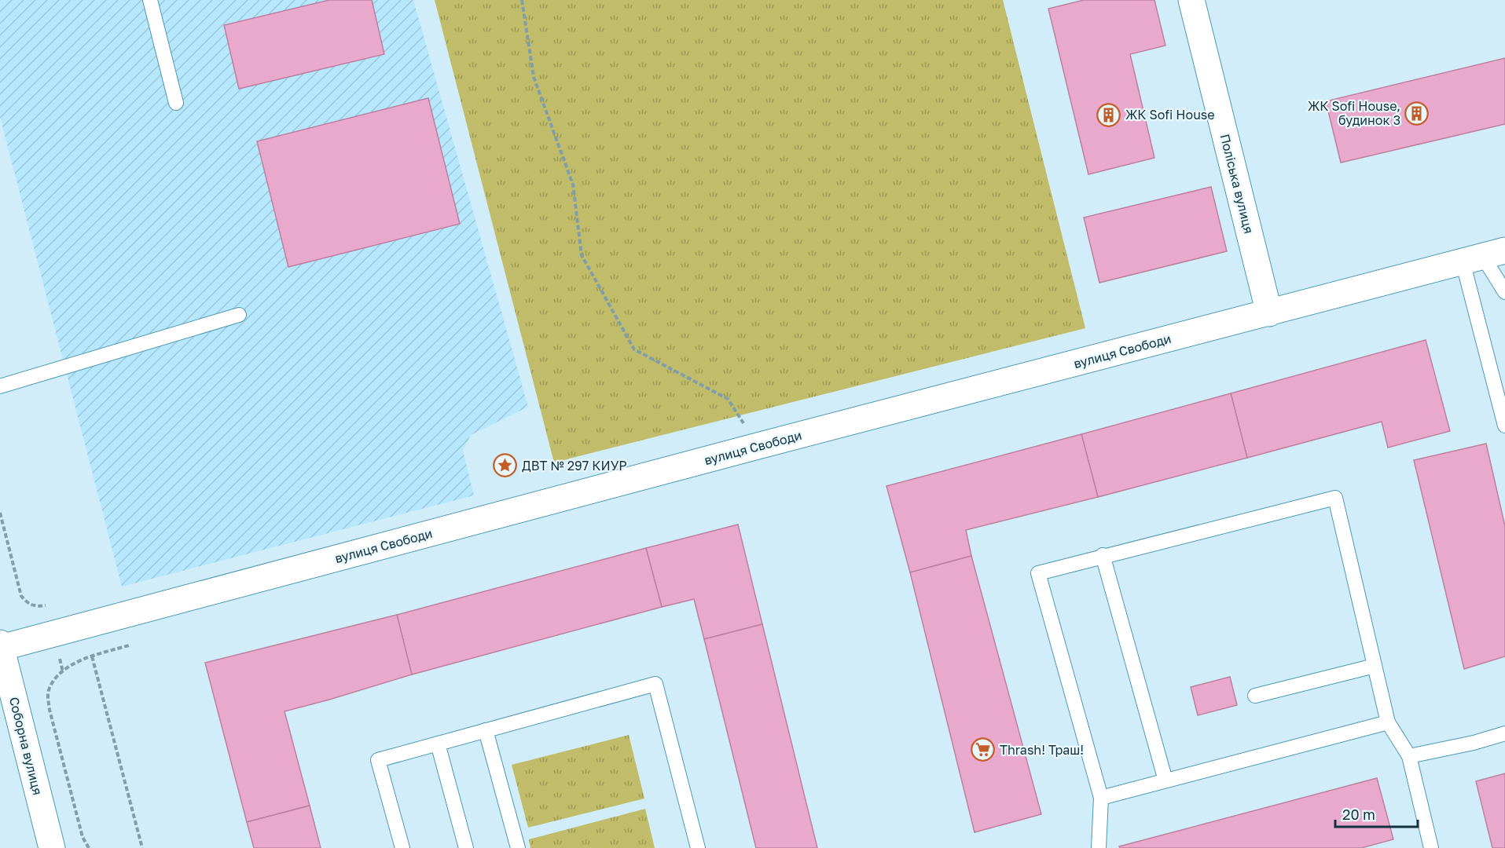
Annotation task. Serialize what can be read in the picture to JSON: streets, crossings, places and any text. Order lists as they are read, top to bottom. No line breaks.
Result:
{"streets":{"street":["Поліська вулиця","вулиця Свободи","Соборна вулиця"]},"crossings":[["Поліська вулиця","вулиця Свободи"],["вулиця Свободи","Соборна вулиця"]],"places":{"building":["ЖК Sofi House, будинок 3","ЖК Sofi House"],"place":["ДВТ № 297 КИУР"],"supermarket":["Thrash! Траш!"]},"scale_bar":"20 m"}
